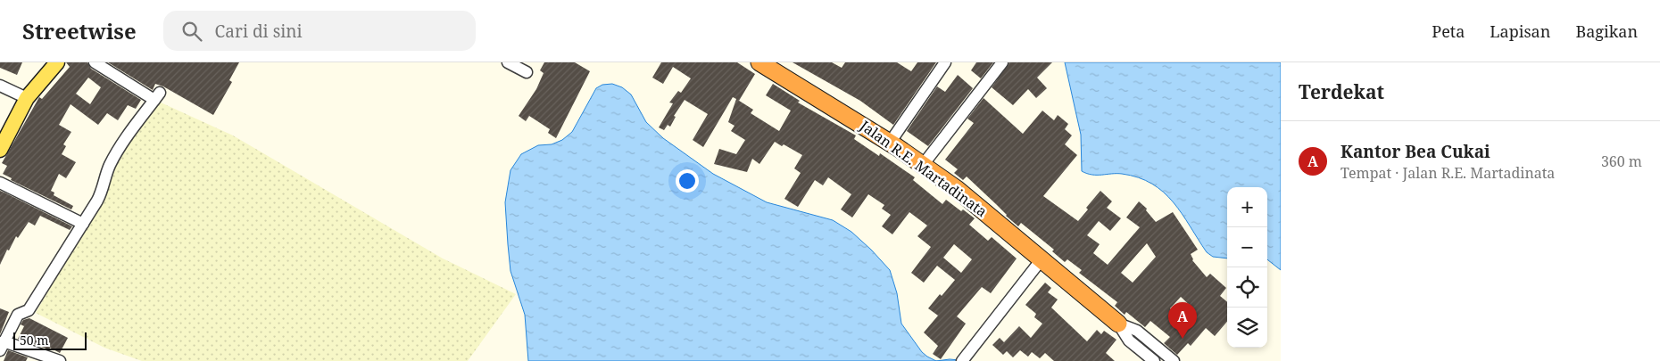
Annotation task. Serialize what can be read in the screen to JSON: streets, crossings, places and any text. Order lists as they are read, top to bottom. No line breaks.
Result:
{"streets":{"highway":["Jalan R.E. Martadinata"]},"scale_bar":"50 m","page":{"header":"Streetwise","search":"Cari di sini","nav":["Peta","Lapisan","Bagikan"],"heading":"Terdekat","list":[{"mark":"A","name":"Kantor Bea Cukai","note":"Tempat · Jalan R.E. Martadinata","value":"360 m"}],"map_buttons":["+","−"],"pins":"A","scale":"50 m"}}
